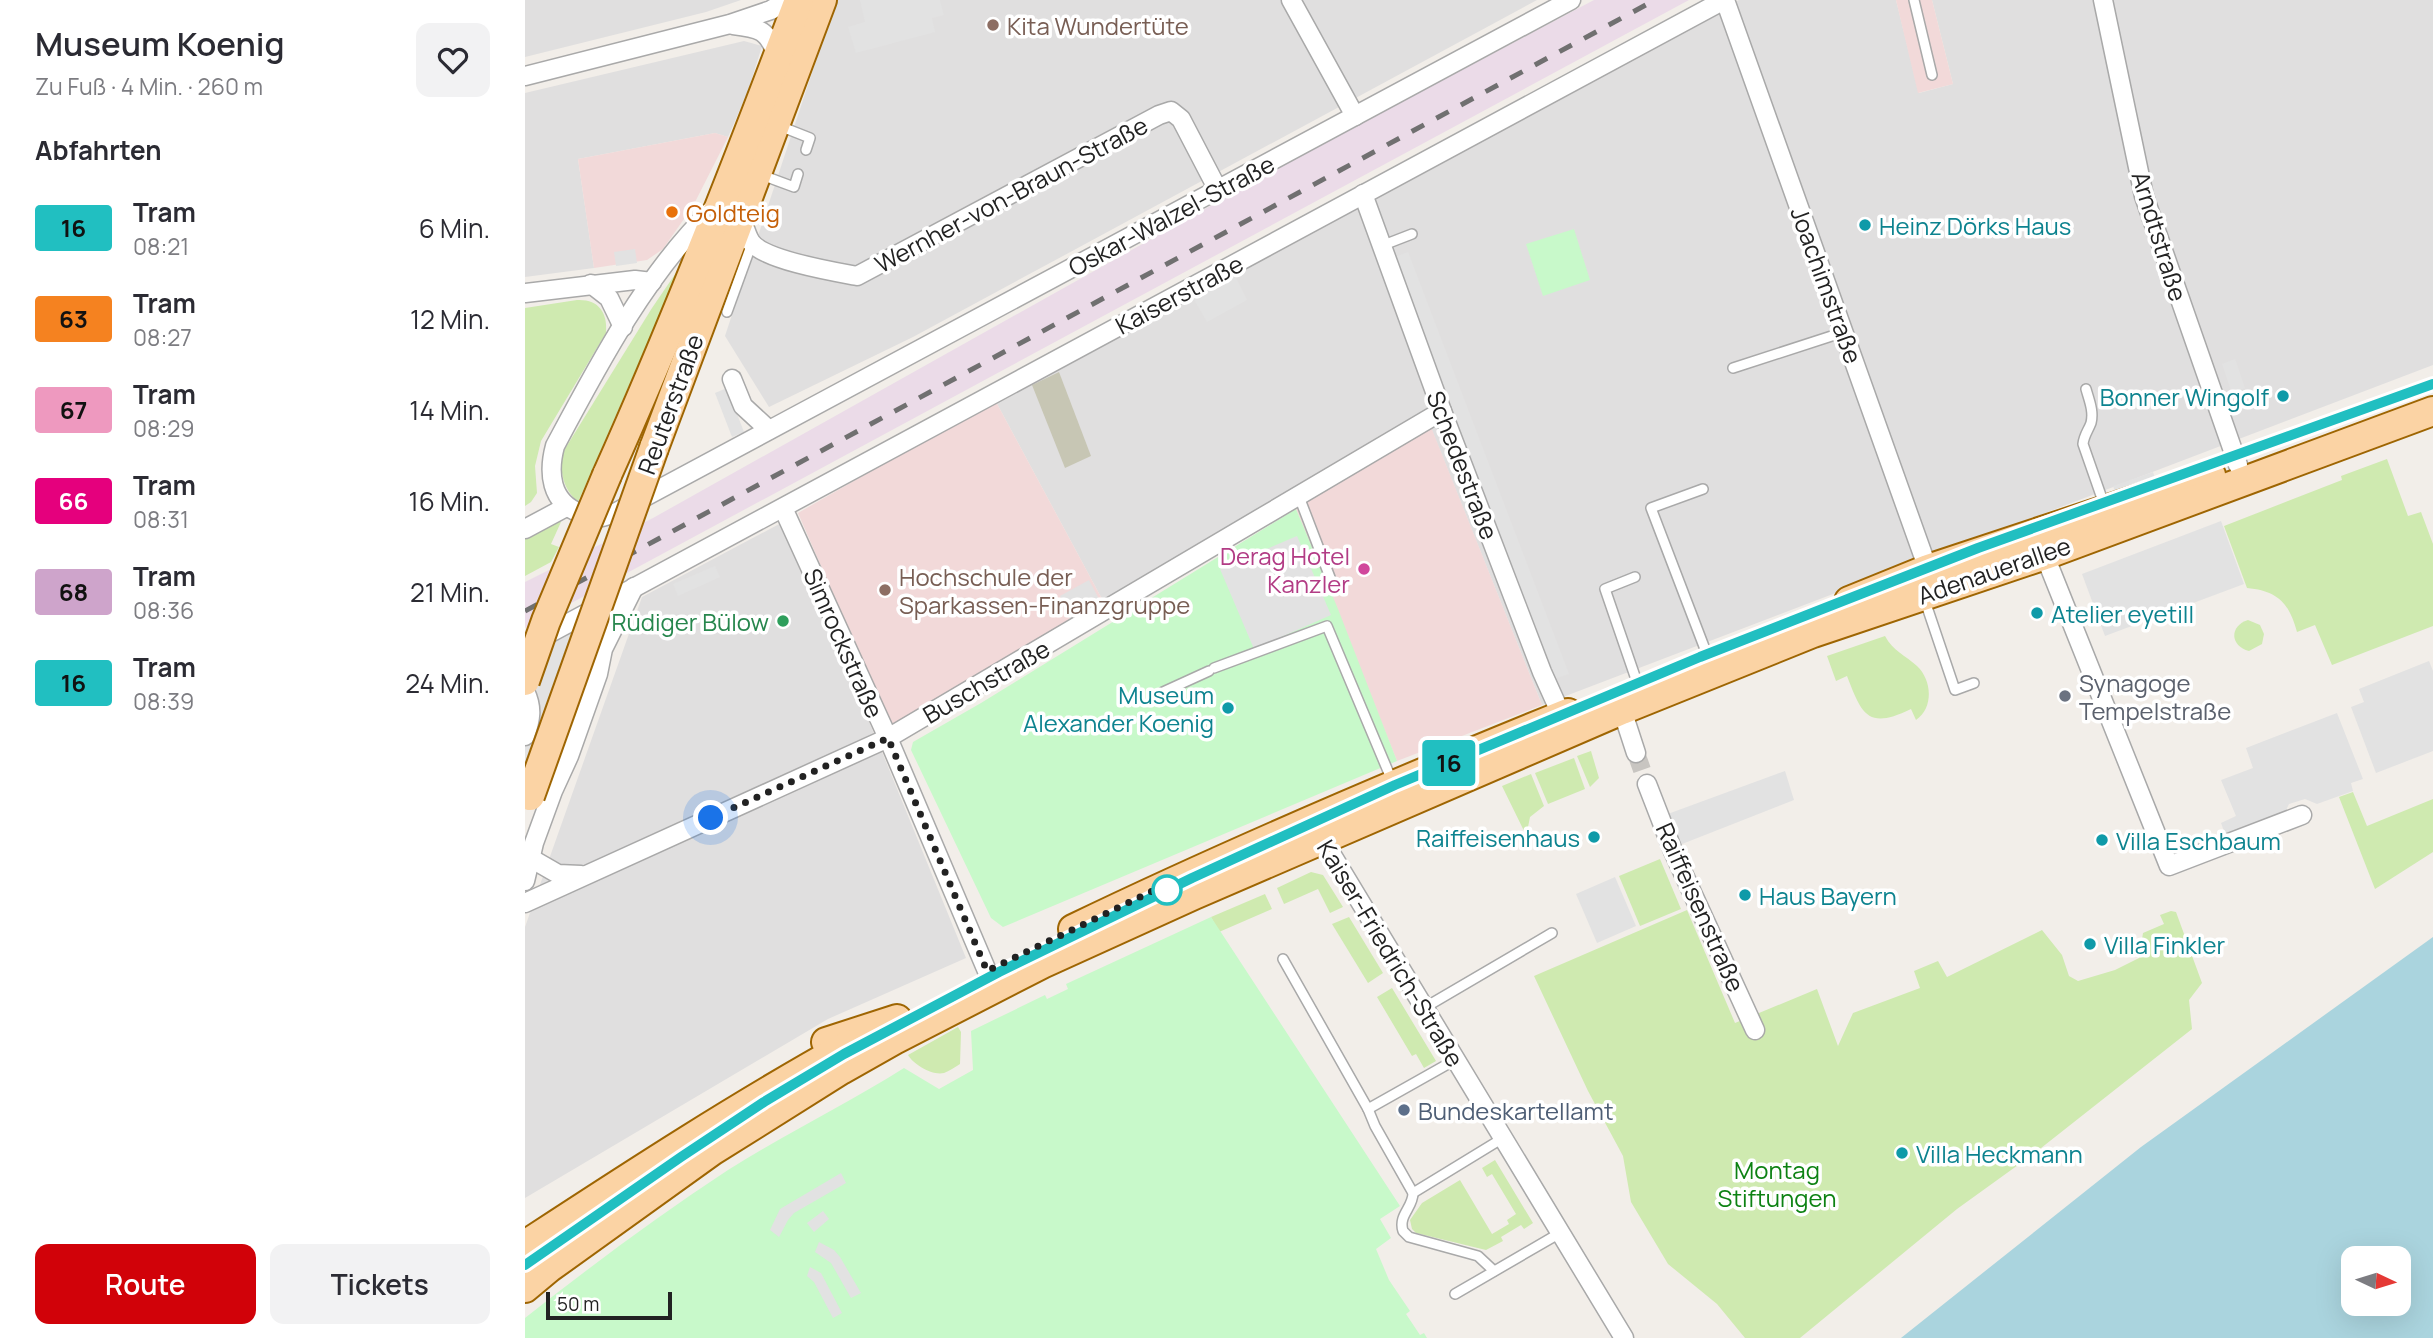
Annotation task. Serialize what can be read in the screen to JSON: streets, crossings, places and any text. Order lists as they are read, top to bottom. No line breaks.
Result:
{"streets":{"main road":["Reuterstraße","Adenauerallee"],"street":["Wernher-von-Braun-Straße","Oskar-Walzel-Straße","Arndtstraße","Joachimstraße","Kaiserstraße","Schedestraße","Simrockstraße","Buschstraße","Raiffeisenstraße","Kaiser-Friedrich-Straße"]},"crossings":[["Wernher-von-Braun-Straße","Oskar-Walzel-Straße"],["Arndtstraße","Adenauerallee"],["Joachimstraße","Kaiserstraße"],["Joachimstraße","Adenauerallee"],["Kaiserstraße","Schedestraße"],["Kaiserstraße","Simrockstraße"],["Schedestraße","Adenauerallee"],["Schedestraße","Buschstraße"],["Adenauerallee","Simrockstraße"],["Adenauerallee","Kaiser-Friedrich-Straße"],["Simrockstraße","Buschstraße"]],"parks":["Montag Stiftungen"],"places":["Kita Wundertüte","Goldteig","Heinz Dörks Haus","Bonner Wingolf","Derag Hotel Kanzler","Hochschule der Sparkassen-Finanzgruppe","Atelier eyetill","Rüdiger Bülow","Synagoge Tempelstraße","Museum Alexander Koenig","Raiffeisenhaus","Villa Eschbaum","Haus Bayern","Villa Finkler","Bundeskartellamt","Villa Heckmann"],"lines":["tram line 16"],"scale_bar":"50 m","north":"right","page":{"heading":[["Museum Koenig","Zu Fuß · 4 Min. · 260 m"],"Abfahrten"],"on_map":"16","list":[{"mark":"16","name":"Tram","note":"08:21","value":"6 Min."},{"mark":"63","name":"Tram","note":"08:27","value":"12 Min."},{"mark":"67","name":"Tram","note":"08:29","value":"14 Min."},{"mark":"66","name":"Tram","note":"08:31","value":"16 Min."},{"mark":"68","name":"Tram","note":"08:36","value":"21 Min."},{"mark":"16","name":"Tram","note":"08:39","value":"24 Min."}],"buttons":["Route","Tickets"],"scale":"50 m"}}
